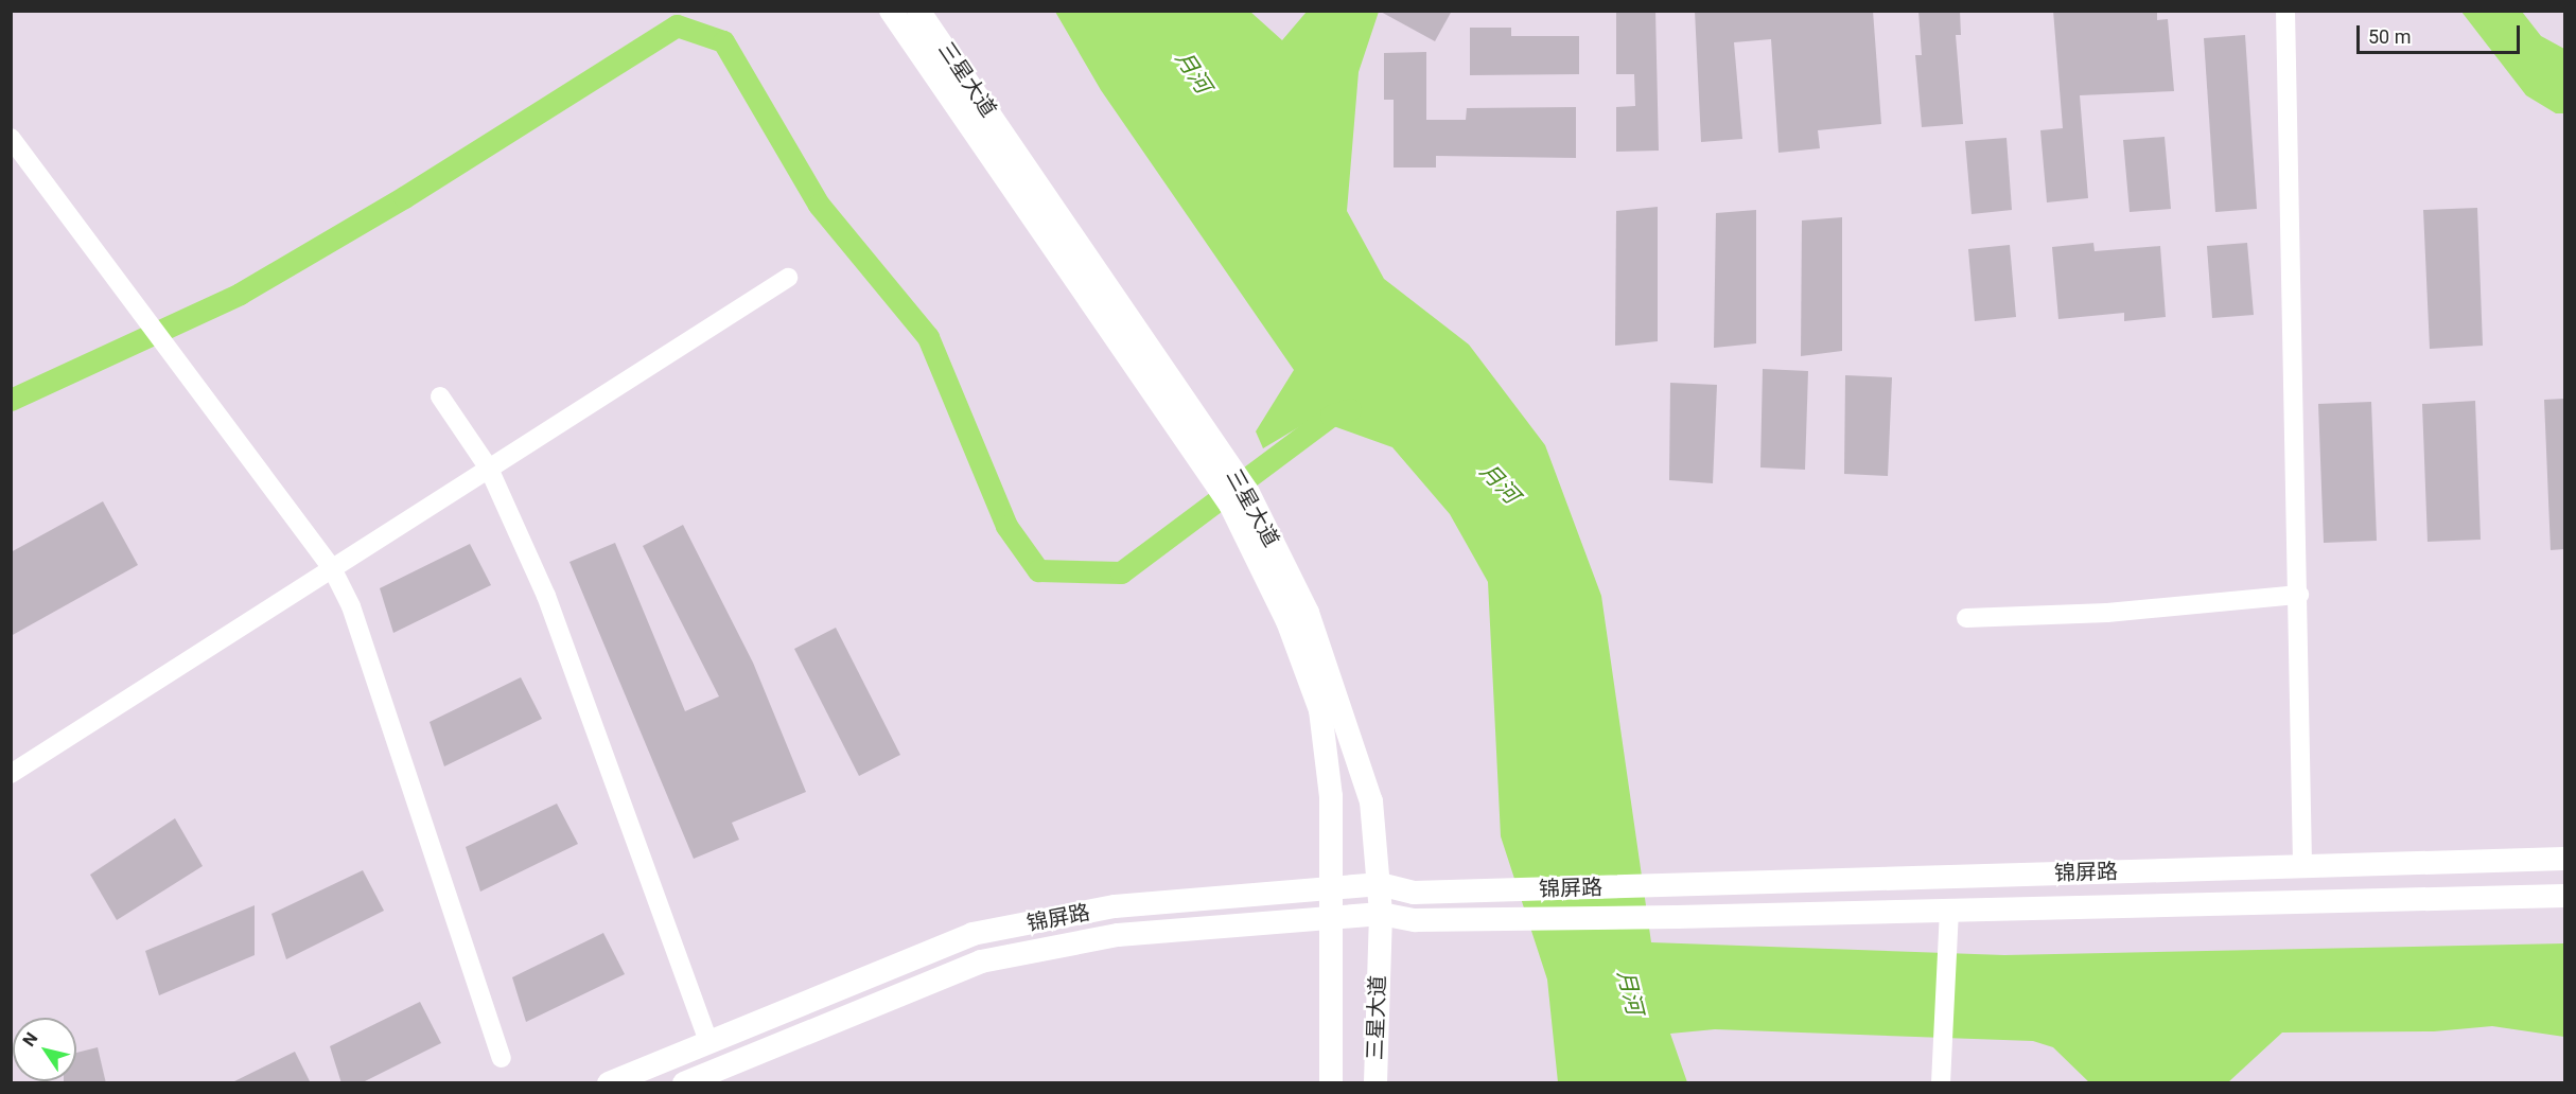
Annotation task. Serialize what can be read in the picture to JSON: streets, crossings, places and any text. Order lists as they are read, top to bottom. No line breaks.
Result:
{"streets":{"street":["三星大道","锦屏路"]},"crossings":[["三星大道","锦屏路"]],"water":["月河"],"scale_bar":"50 m","north":"top left"}
